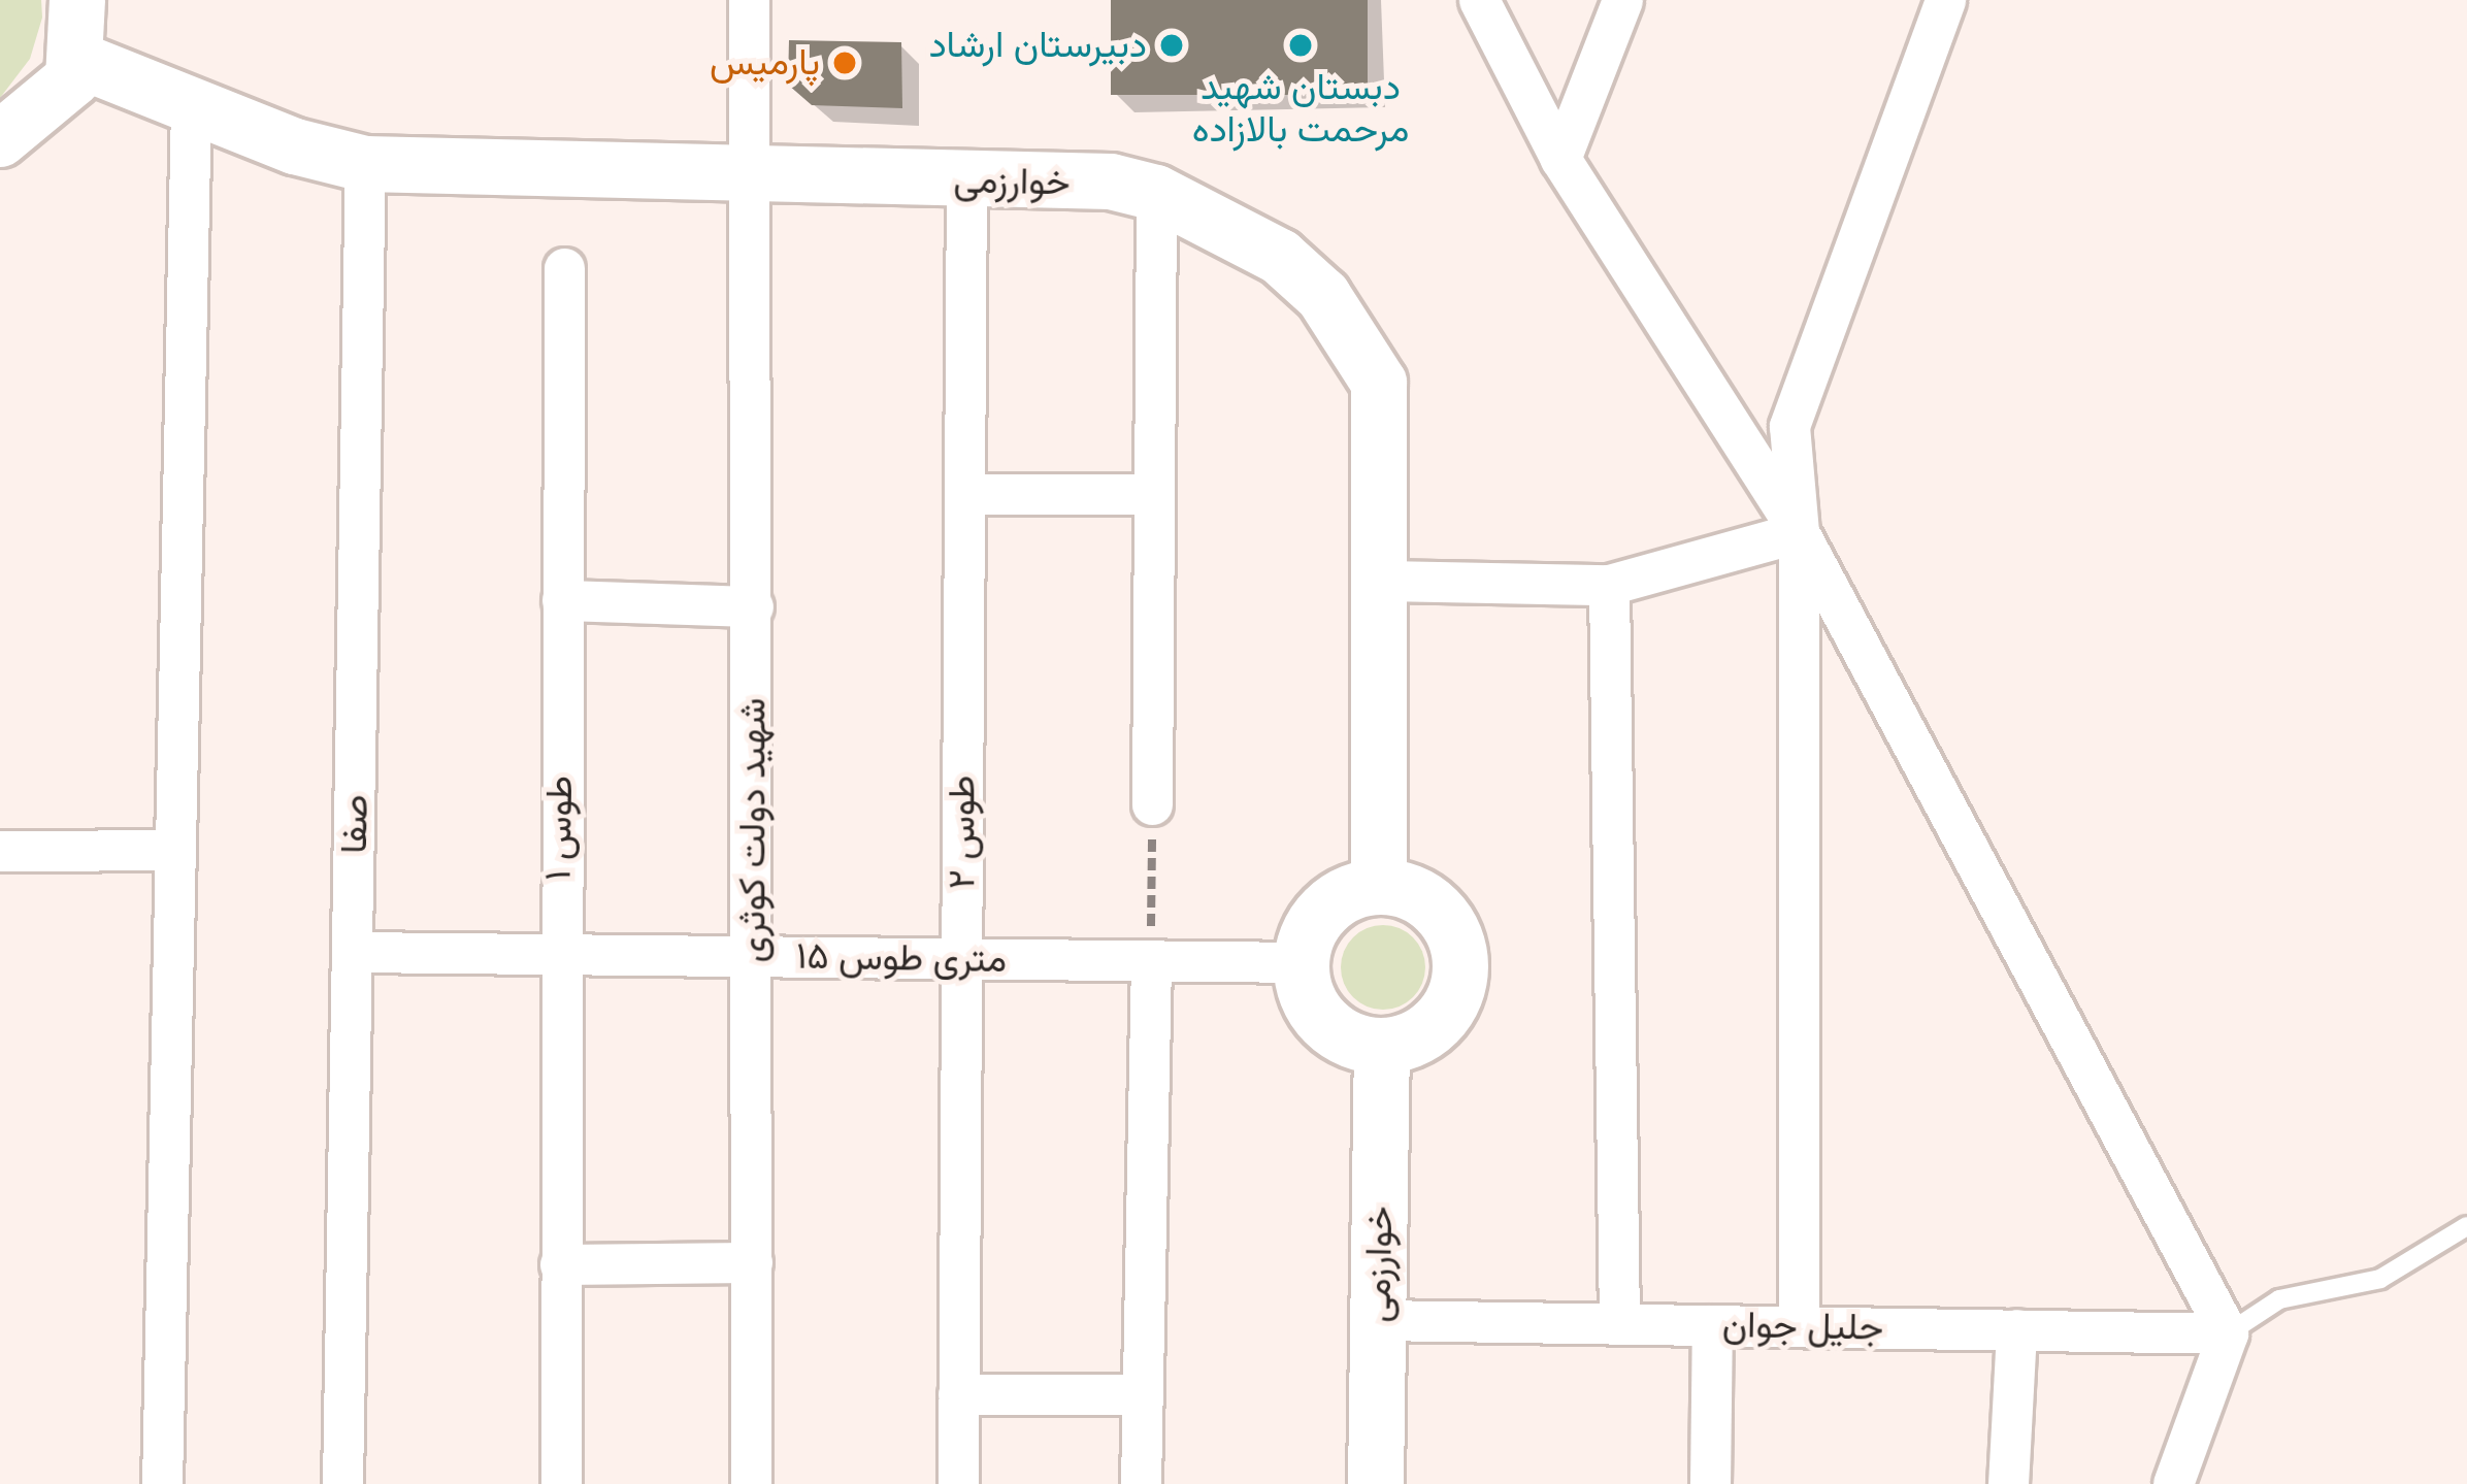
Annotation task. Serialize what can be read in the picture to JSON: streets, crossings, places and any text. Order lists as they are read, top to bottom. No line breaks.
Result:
{"streets":{"street":["خوارزمی","صفا","طوس ۱","شهید دولت کوثری","طوس ۲","۱۵ متری طوس","جلیل جوان"]},"crossings":[["خوارزمی","صفا"],["خوارزمی","شهید دولت کوثری"],["خوارزمی","طوس ۲"],["خوارزمی","۱۵ متری طوس"],["خوارزمی","جلیل جوان"],["صفا","۱۵ متری طوس"],["طوس ۱","۱۵ متری طوس"],["شهید دولت کوثری","۱۵ متری طوس"],["طوس ۲","۱۵ متری طوس"]],"places":["دبیرستان ارشاد","دبستان شهید مرحمت بالازاده","پارمیس"]}
